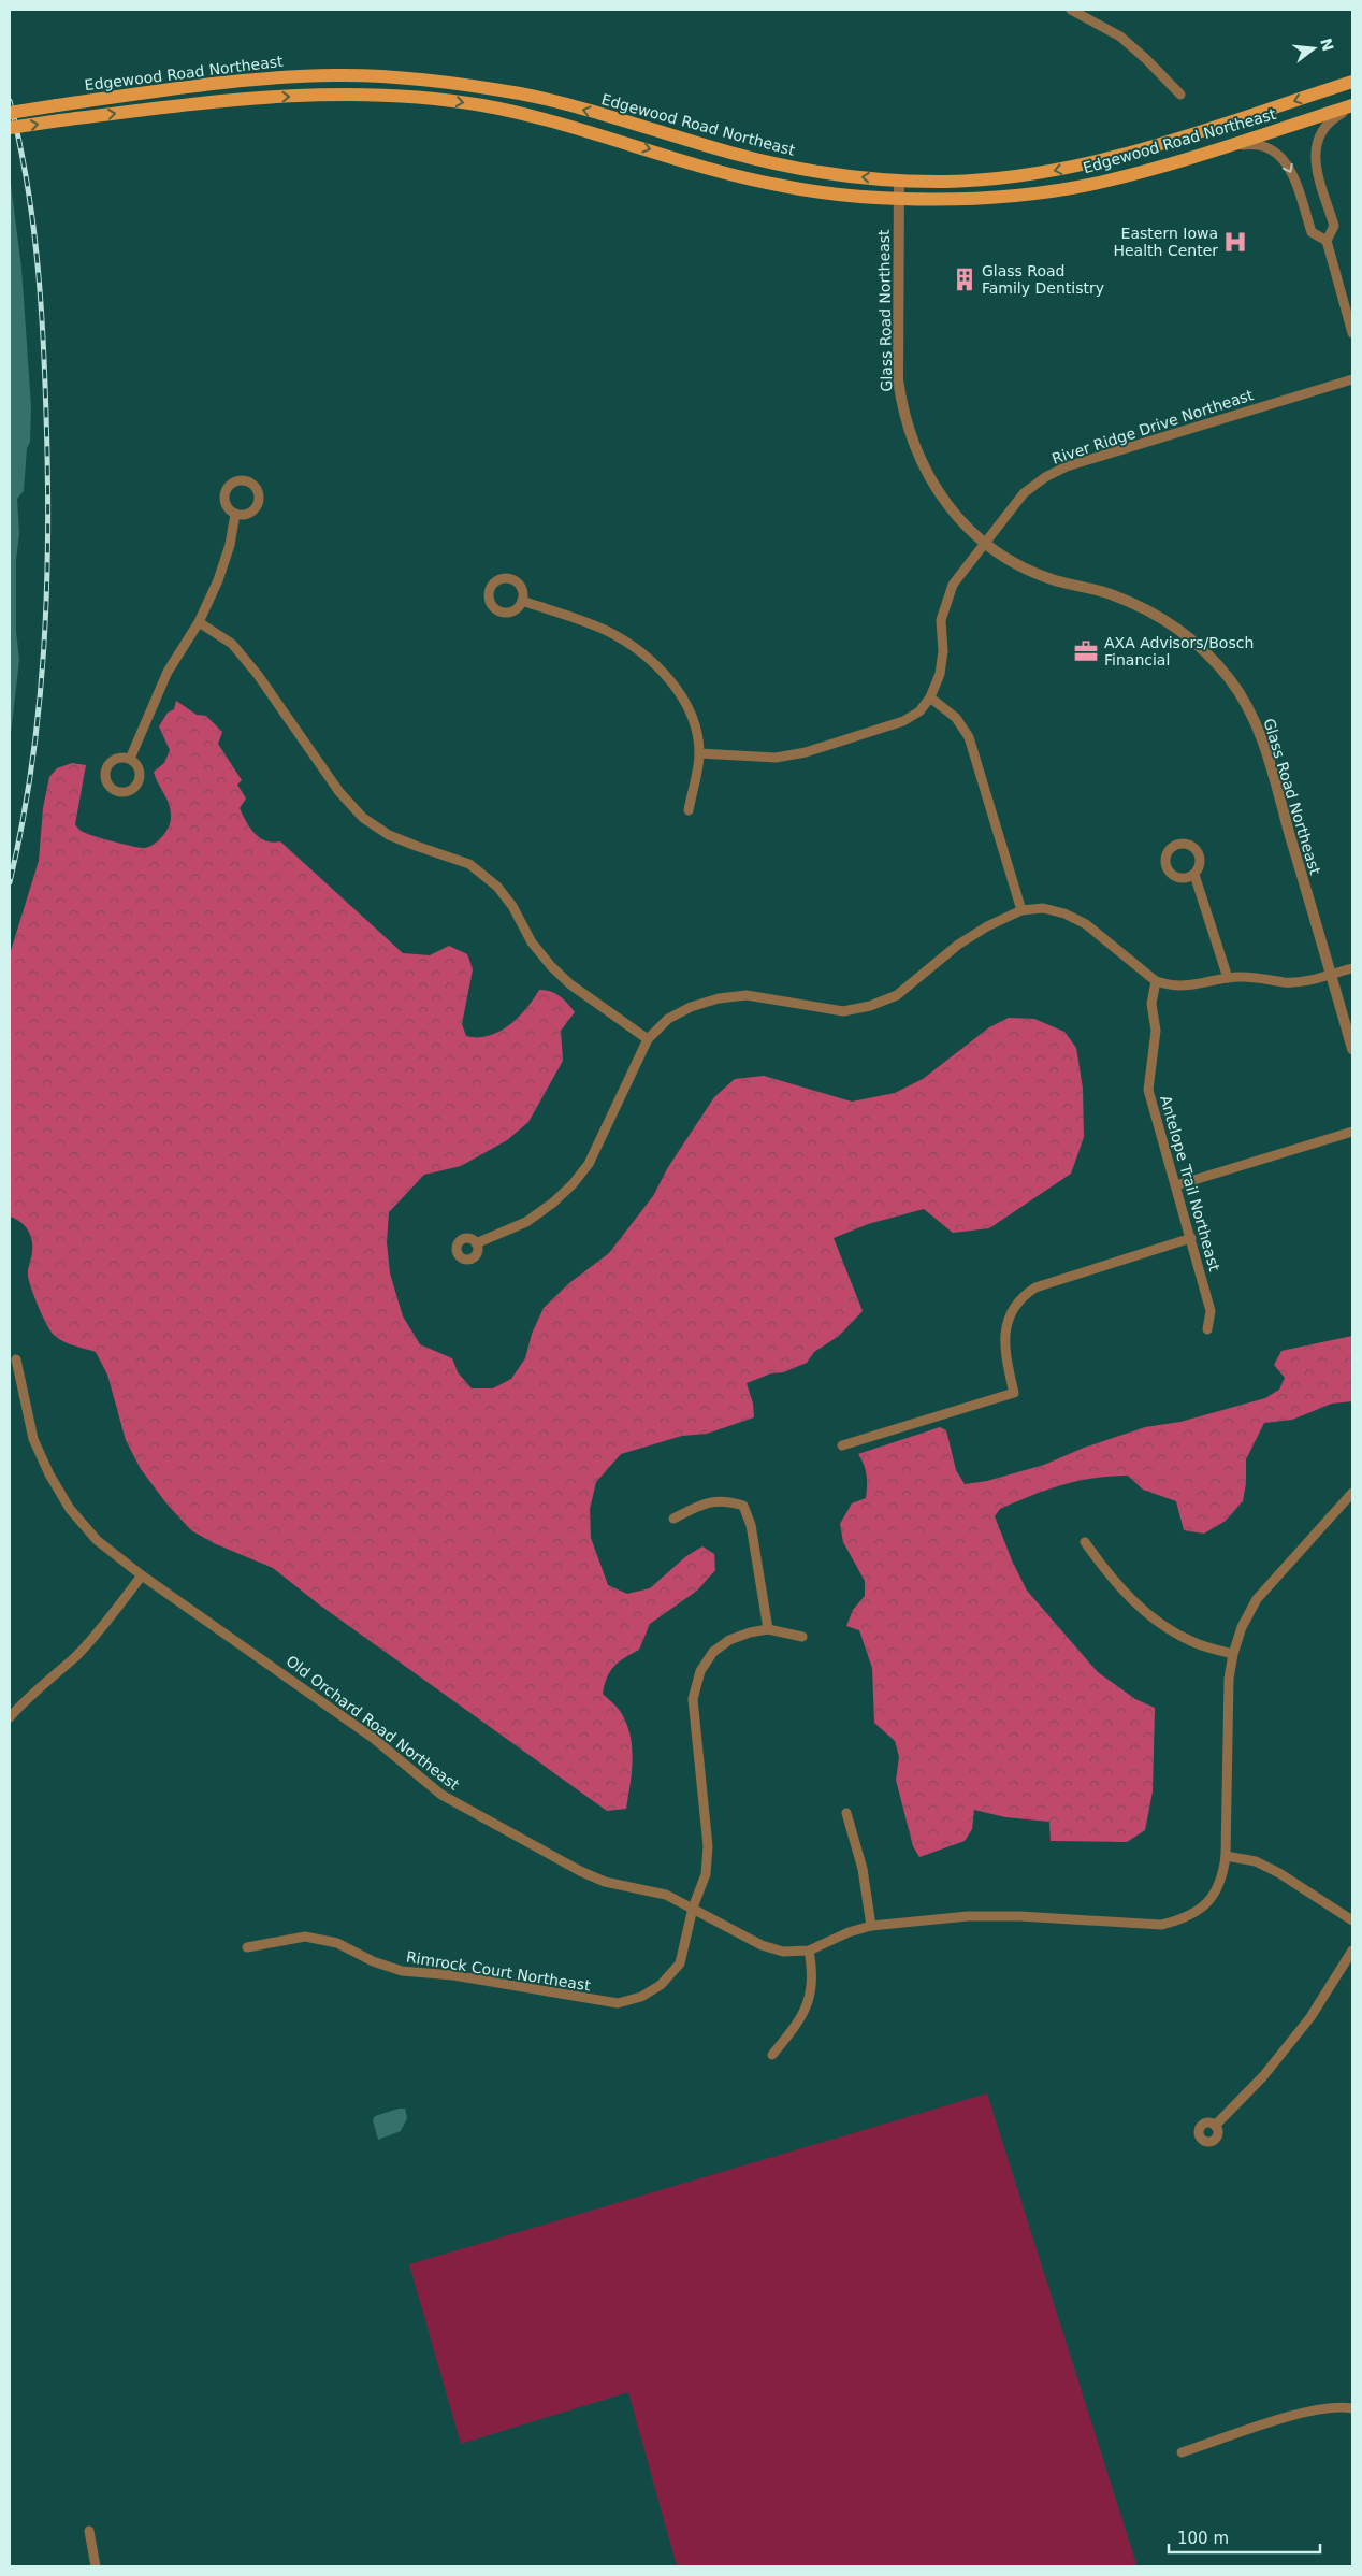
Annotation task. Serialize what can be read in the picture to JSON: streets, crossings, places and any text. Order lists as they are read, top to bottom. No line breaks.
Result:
{"streets":{"main road":["Edgewood Road Northeast"],"street":["Glass Road Northeast","River Ridge Drive Northeast","Antelope Trail Northeast","Old Orchard Road Northeast","Rimrock Court Northeast"]},"crossings":[["Edgewood Road Northeast","Glass Road Northeast"],["Glass Road Northeast","River Ridge Drive Northeast"],["Old Orchard Road Northeast","Rimrock Court Northeast"]],"places":{"hospital":["Eastern Iowa Health Center"],"building":["Glass Road Family Dentistry"],"office":["AXA Advisors/Bosch Financial"]},"scale_bar":"100 m","north":"right"}
